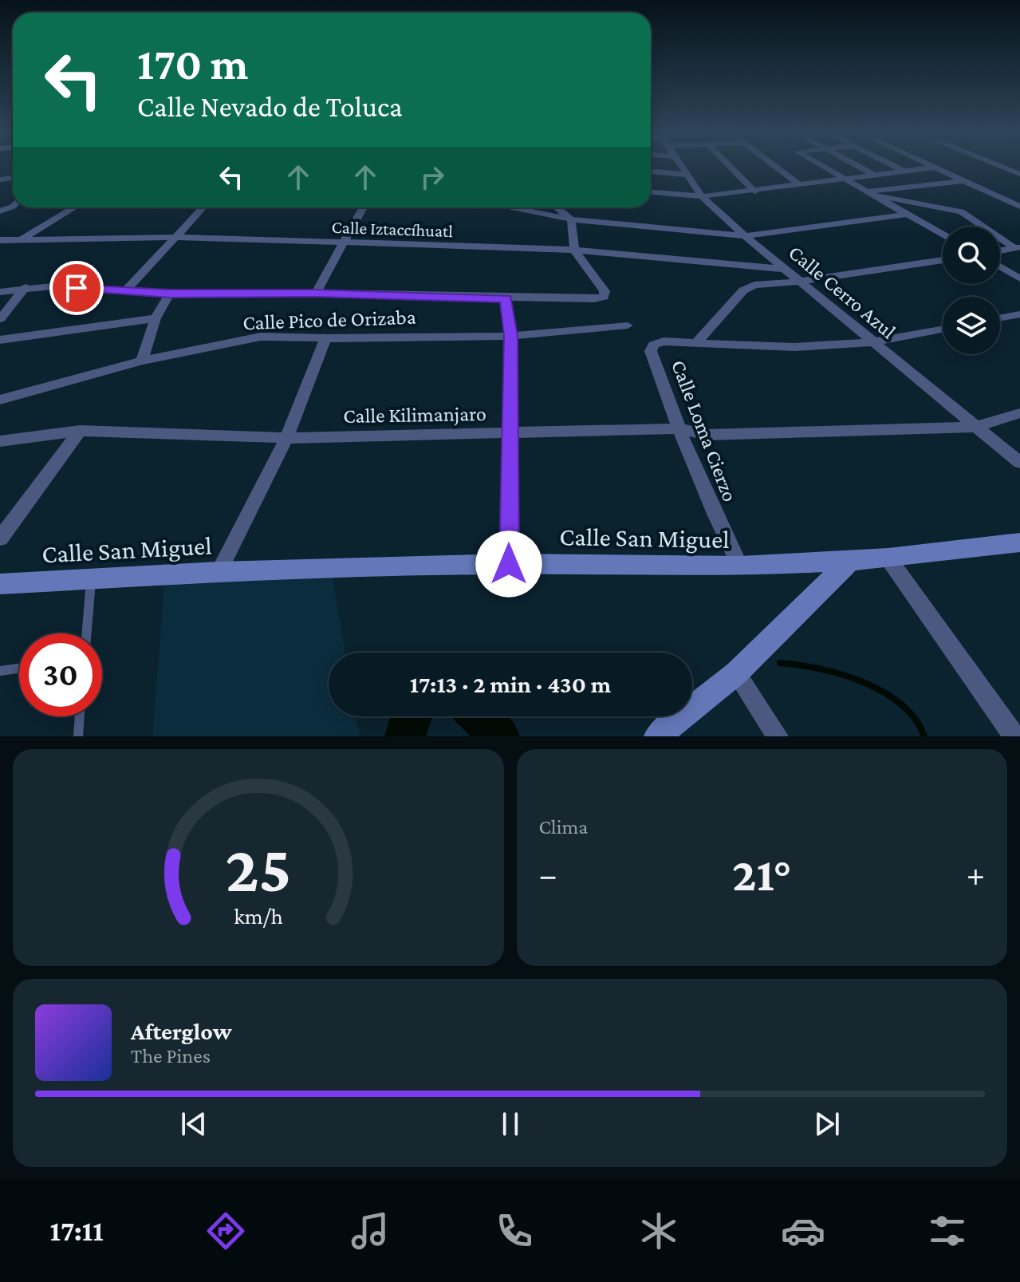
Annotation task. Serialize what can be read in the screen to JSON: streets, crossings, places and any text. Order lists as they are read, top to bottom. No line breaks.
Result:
{"streets":{"street":["Calle Iztaccíhuatl","Calle Cerro Azul","Calle Pico de Orizaba","Calle Kilimanjaro","Calle Loma Cierzo","Calle San Miguel"]},"crossings":[["Calle Iztaccíhuatl","Calle Cerro Azul"],["Calle Cerro Azul","Calle Kilimanjaro"],["Calle Kilimanjaro","Calle Loma Cierzo"],["Calle Loma Cierzo","Calle San Miguel"]],"page":{"turn":["170 m","Calle Nevado de Toluca"],"limit":"30","trip":"17:13 · 2 min · 430 m","tile":"Clima","heat":["−","21°","+"],"song":["Afterglow","The Pines"],"tabs":"17:11","gauge":["25","km/h"]}}
